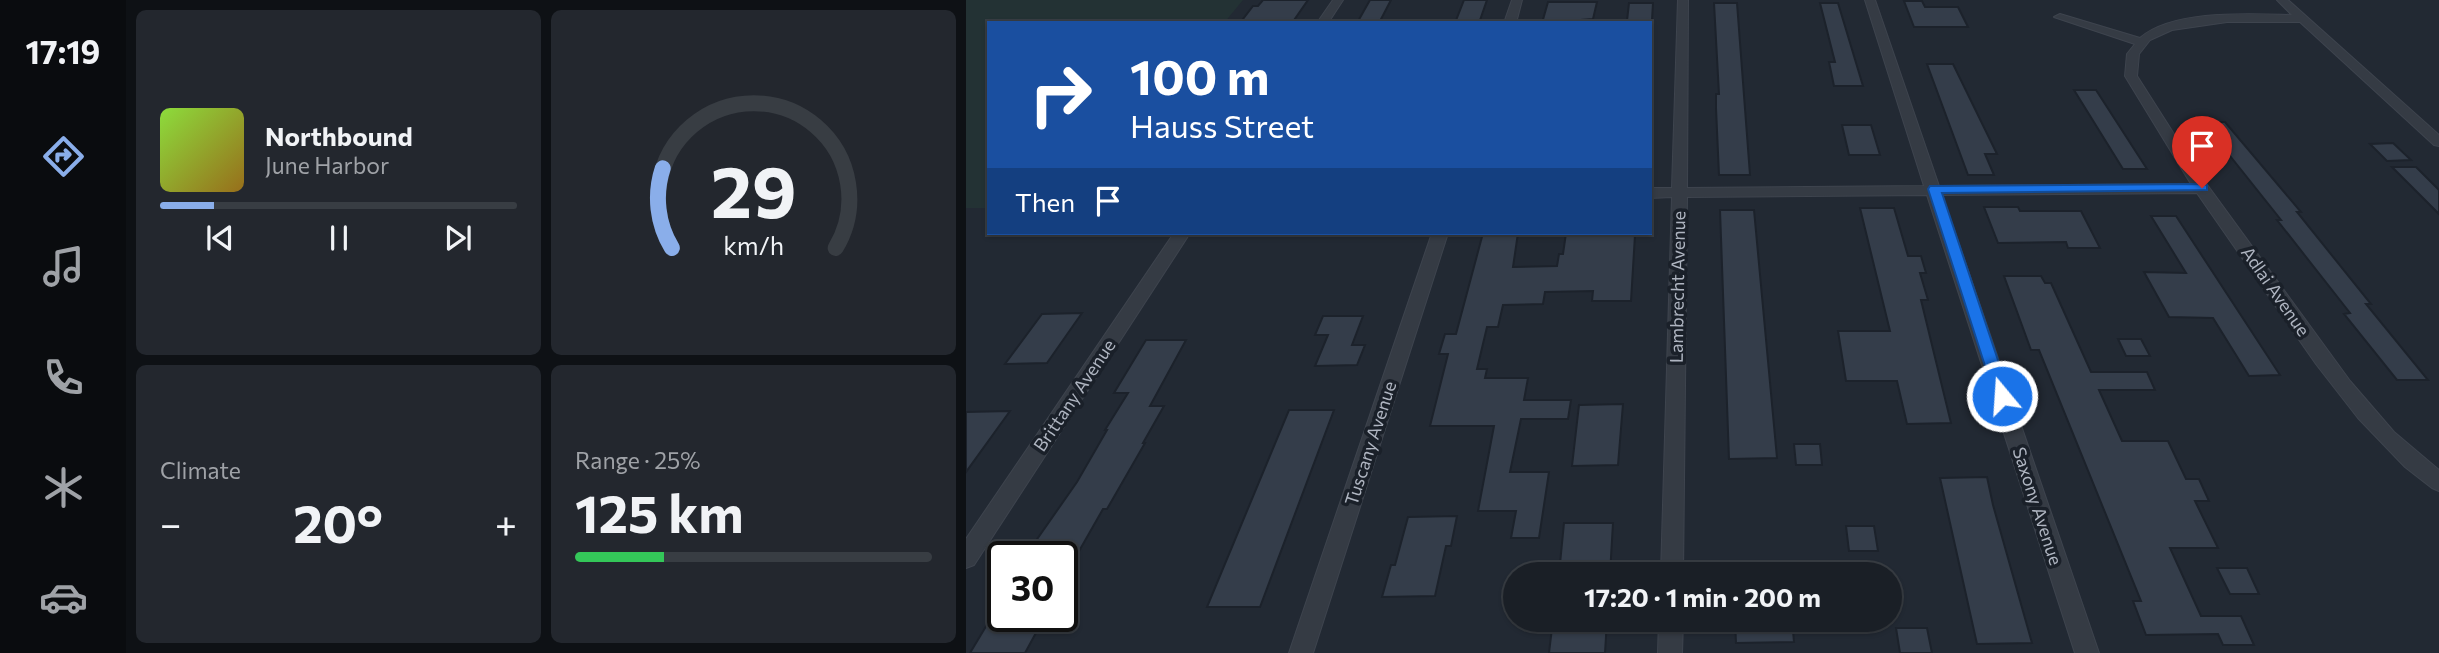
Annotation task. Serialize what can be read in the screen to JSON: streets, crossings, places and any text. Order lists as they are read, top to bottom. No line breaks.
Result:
{"streets":{"street":["Lambrecht Avenue","Adlai Avenue","Brittany Avenue","Tuscany Avenue","Saxony Avenue"]},"page":{"tabs":"17:19","turn":["100 m","Hauss Street"],"song":["Northbound","June Harbor"],"then":"Then","tile":["Climate",["Range · 25%","125 km"]],"heat":["−","20°","+"],"limit":"30","trip":"17:20 · 1 min · 200 m","gauge":["29","km/h"]}}
